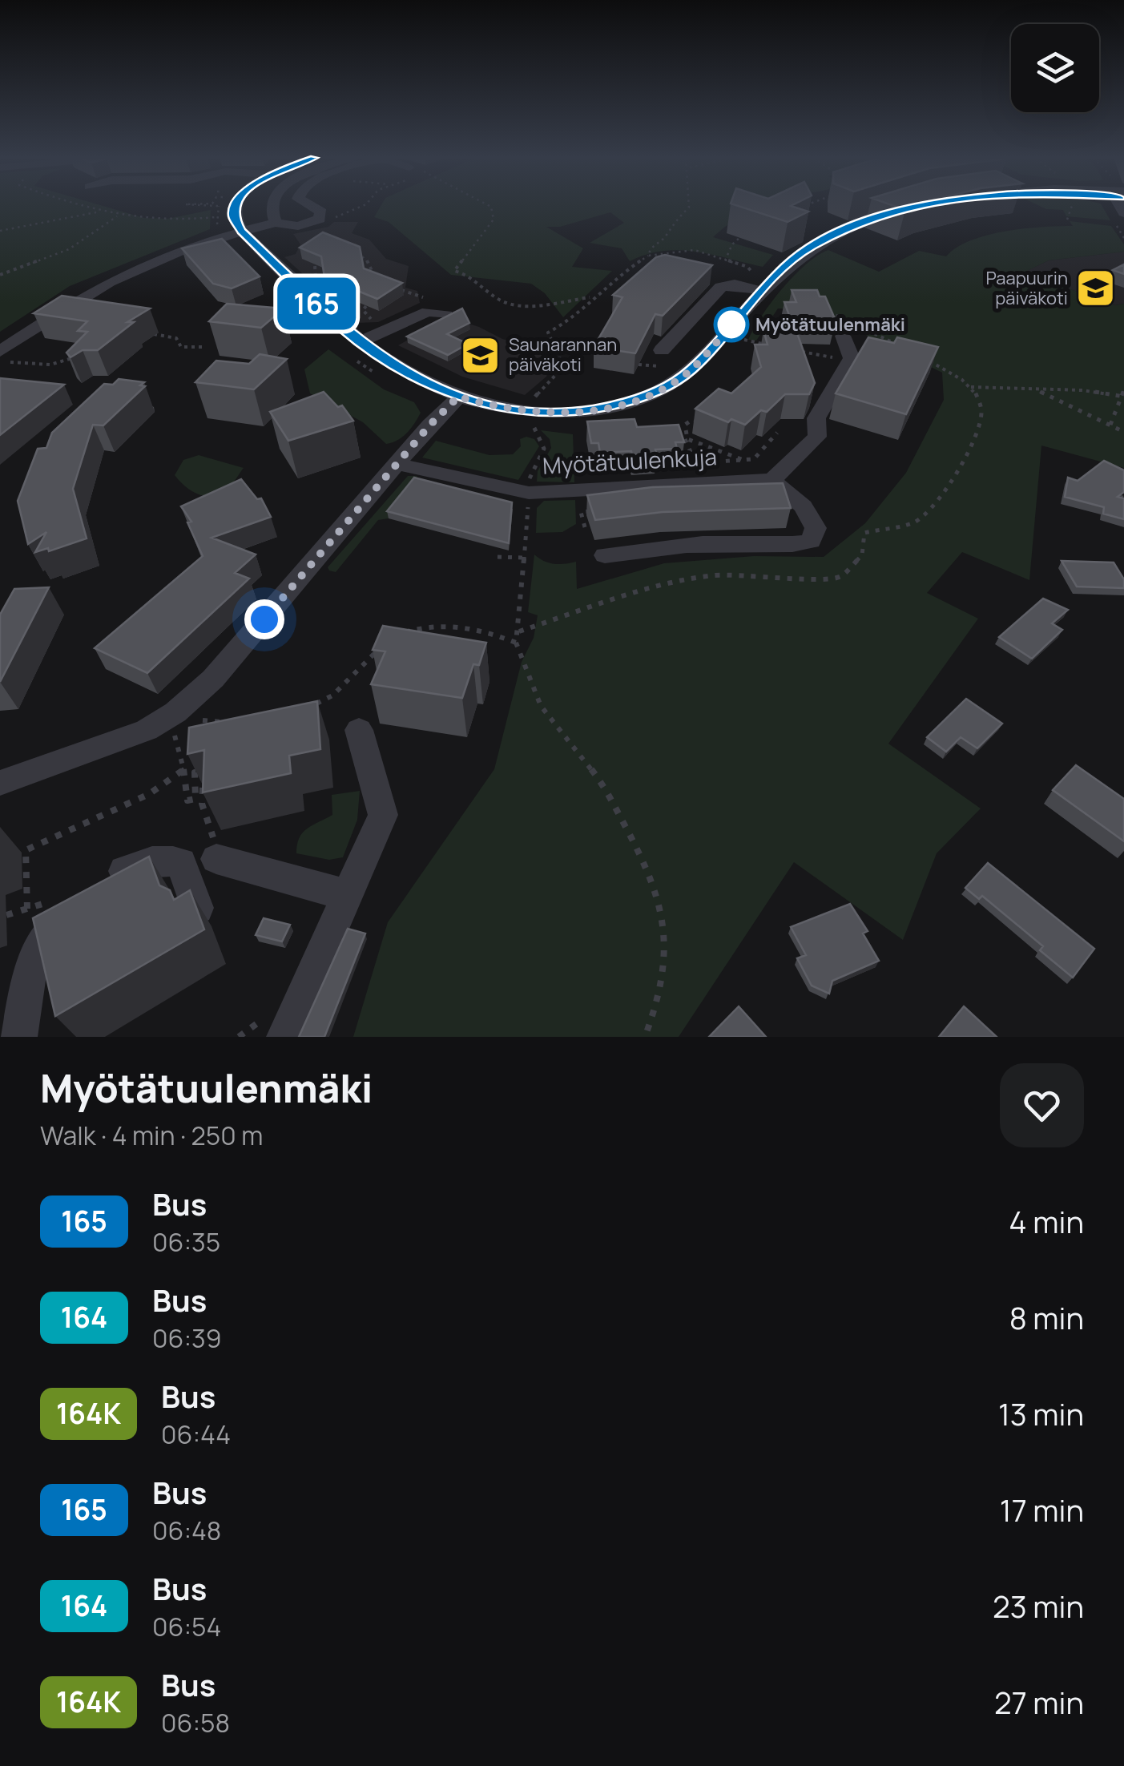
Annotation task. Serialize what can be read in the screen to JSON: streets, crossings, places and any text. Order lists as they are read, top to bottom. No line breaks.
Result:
{"streets":{"street":["Myötätuulenkuja"]},"places":{"school or university":["Paapuurin päiväkoti","Saunarannan päiväkoti"],"other":["Myötätuulenmäki"]},"lines":["bus line 165"],"page":{"on_map":"165","heading":["Myötätuulenmäki","Walk · 4 min · 250 m"],"list":[{"mark":"165","name":"Bus","note":"06:35","value":"4 min"},{"mark":"164","name":"Bus","note":"06:39","value":"8 min"},{"mark":"164K","name":"Bus","note":"06:44","value":"13 min"},{"mark":"165","name":"Bus","note":"06:48","value":"17 min"},{"mark":"164","name":"Bus","note":"06:54","value":"23 min"},{"mark":"164K","name":"Bus","note":"06:58","value":"27 min"}]}}
